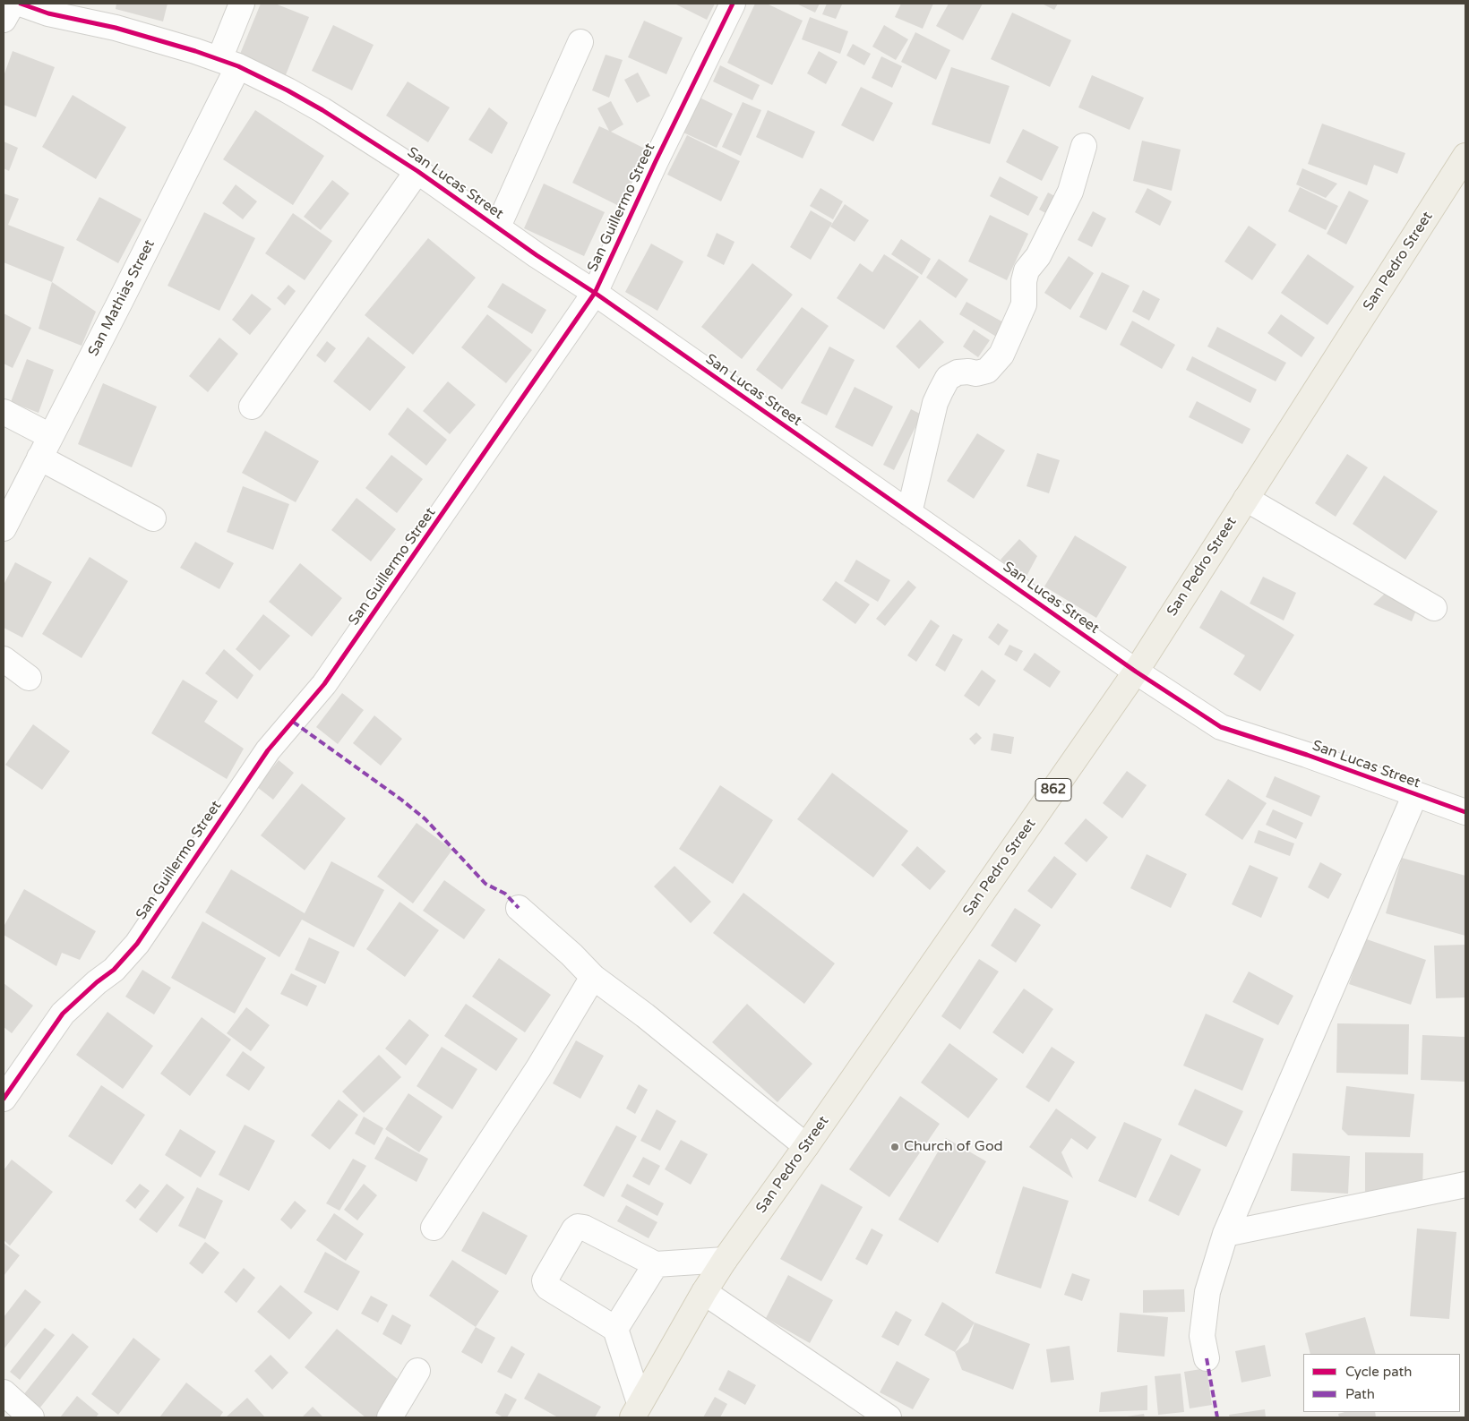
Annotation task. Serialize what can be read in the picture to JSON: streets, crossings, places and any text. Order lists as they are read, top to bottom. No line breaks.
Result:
{"streets":{"main road":["San Pedro Street","862"],"street":["San Lucas Street","San Guillermo Street","San Mathias Street"]},"crossings":[["San Lucas Street","San Guillermo Street"],["San Lucas Street","San Pedro Street"],["San Lucas Street","San Mathias Street"]],"places":["Church of God"],"legend":["Cycle path","Path"]}
